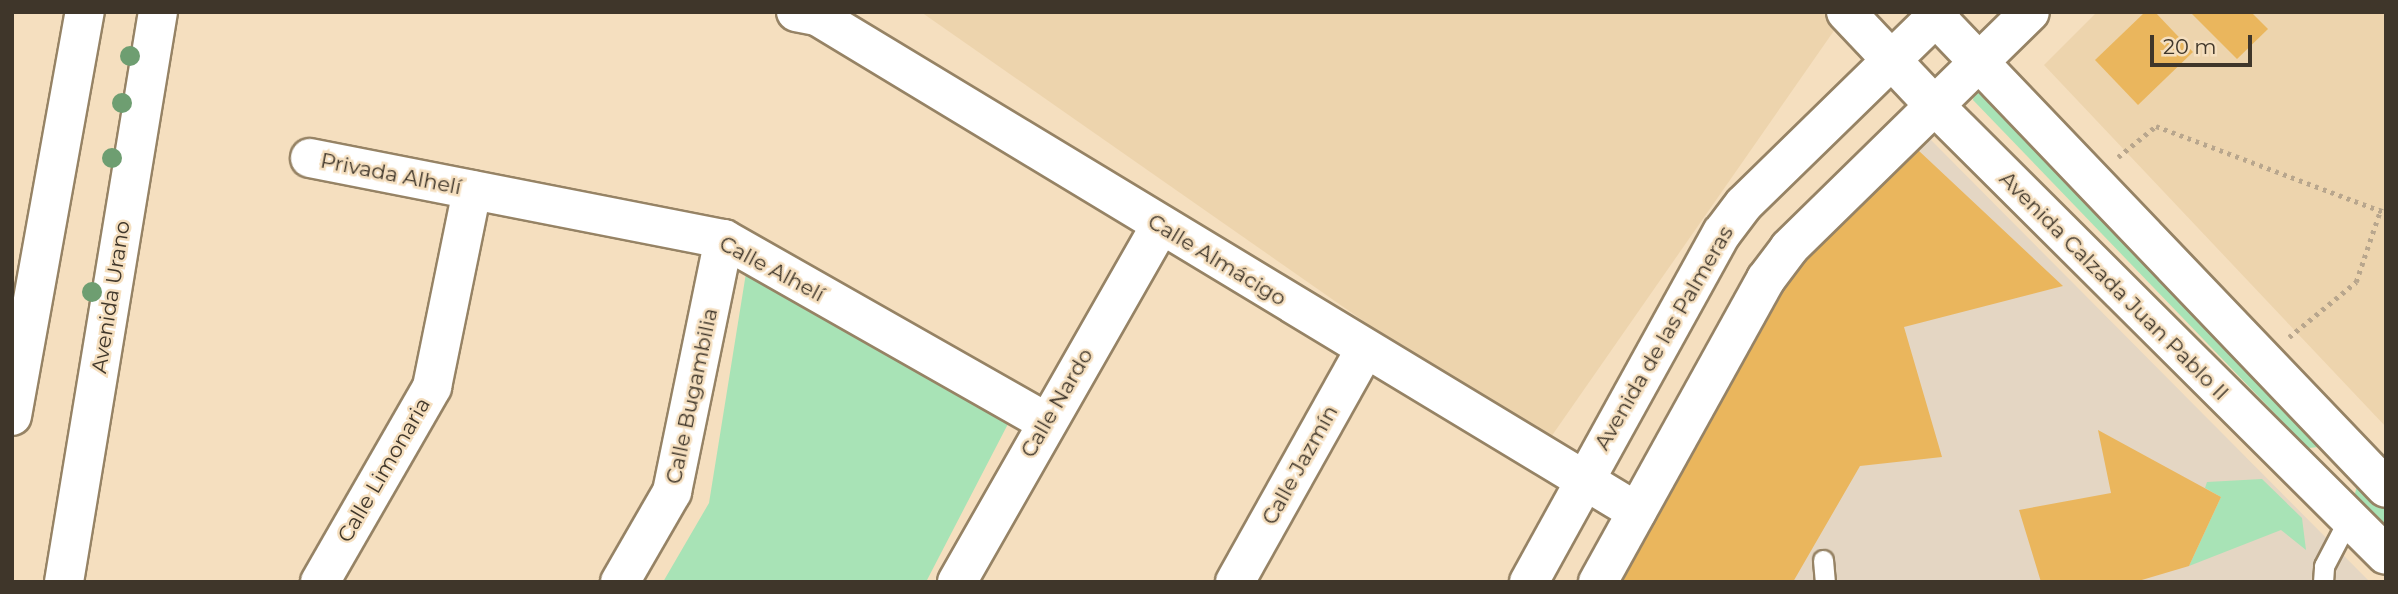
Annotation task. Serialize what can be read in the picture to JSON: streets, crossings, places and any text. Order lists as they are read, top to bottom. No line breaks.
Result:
{"streets":{"street":["Privada Alhelí","Calle Almácigo","Calle Alhelí","Avenida Calzada Juan Pablo II","Avenida Urano","Avenida de las Palmeras","Calle Bugambilia","Calle Nardo","Calle Jazmín","Calle Limonaria"]},"crossings":[["Privada Alhelí","Calle Alhelí"],["Privada Alhelí","Calle Limonaria"],["Calle Almácigo","Avenida de las Palmeras"],["Calle Almácigo","Calle Nardo"],["Calle Almácigo","Calle Jazmín"],["Calle Alhelí","Calle Bugambilia"],["Calle Alhelí","Calle Nardo"],["Calle Alhelí","Calle Limonaria"],["Avenida Calzada Juan Pablo II","Avenida de las Palmeras"]],"scale_bar":"20 m"}
